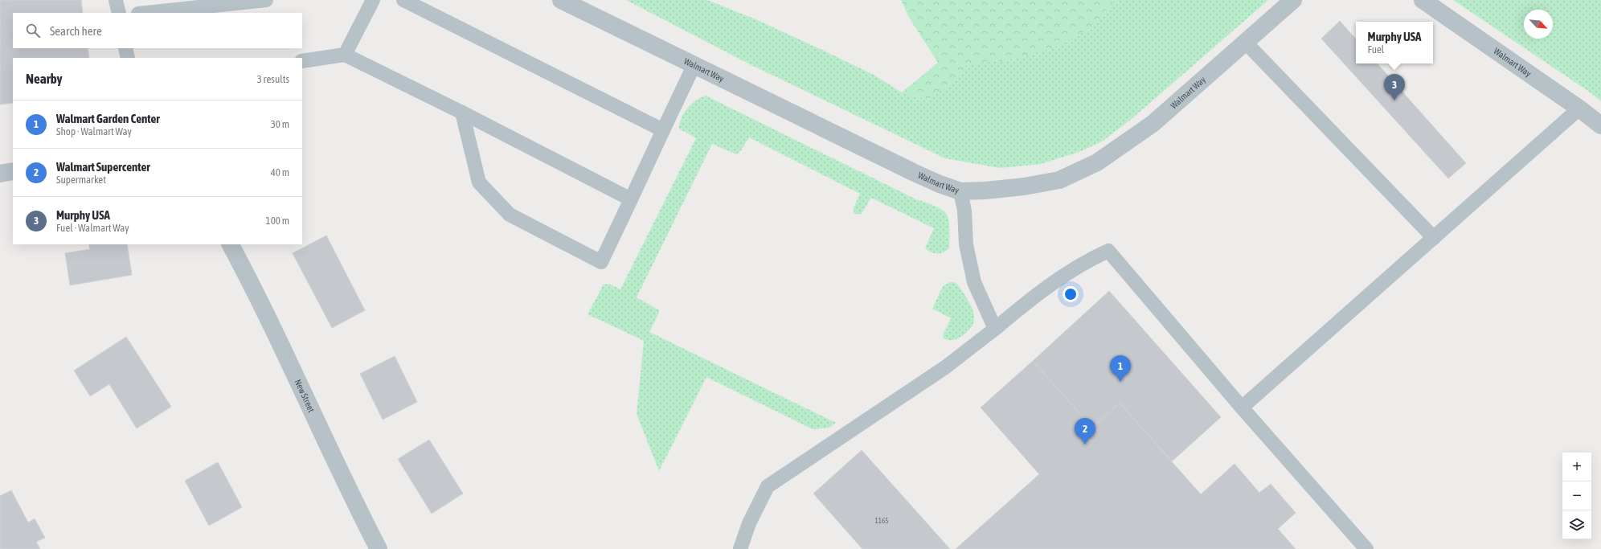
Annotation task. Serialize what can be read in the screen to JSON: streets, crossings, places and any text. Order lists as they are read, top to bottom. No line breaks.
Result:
{"streets":{"street":["Walmart Way","New Street"]},"house_numbers":["1165"],"north":"bottom right","page":{"search":"Search here","popup":["Murphy USA","Fuel"],"heading":["Nearby","3 results"],"pins":["3","1","2"],"list":[{"mark":"1","name":"Walmart Garden Center","note":"Shop · Walmart Way","value":"30 m"},{"mark":"2","name":"Walmart Supercenter","note":"Supermarket","value":"40 m"},{"mark":"3","name":"Murphy USA","note":"Fuel · Walmart Way","value":"100 m"}],"map_buttons":["+","−"]}}
